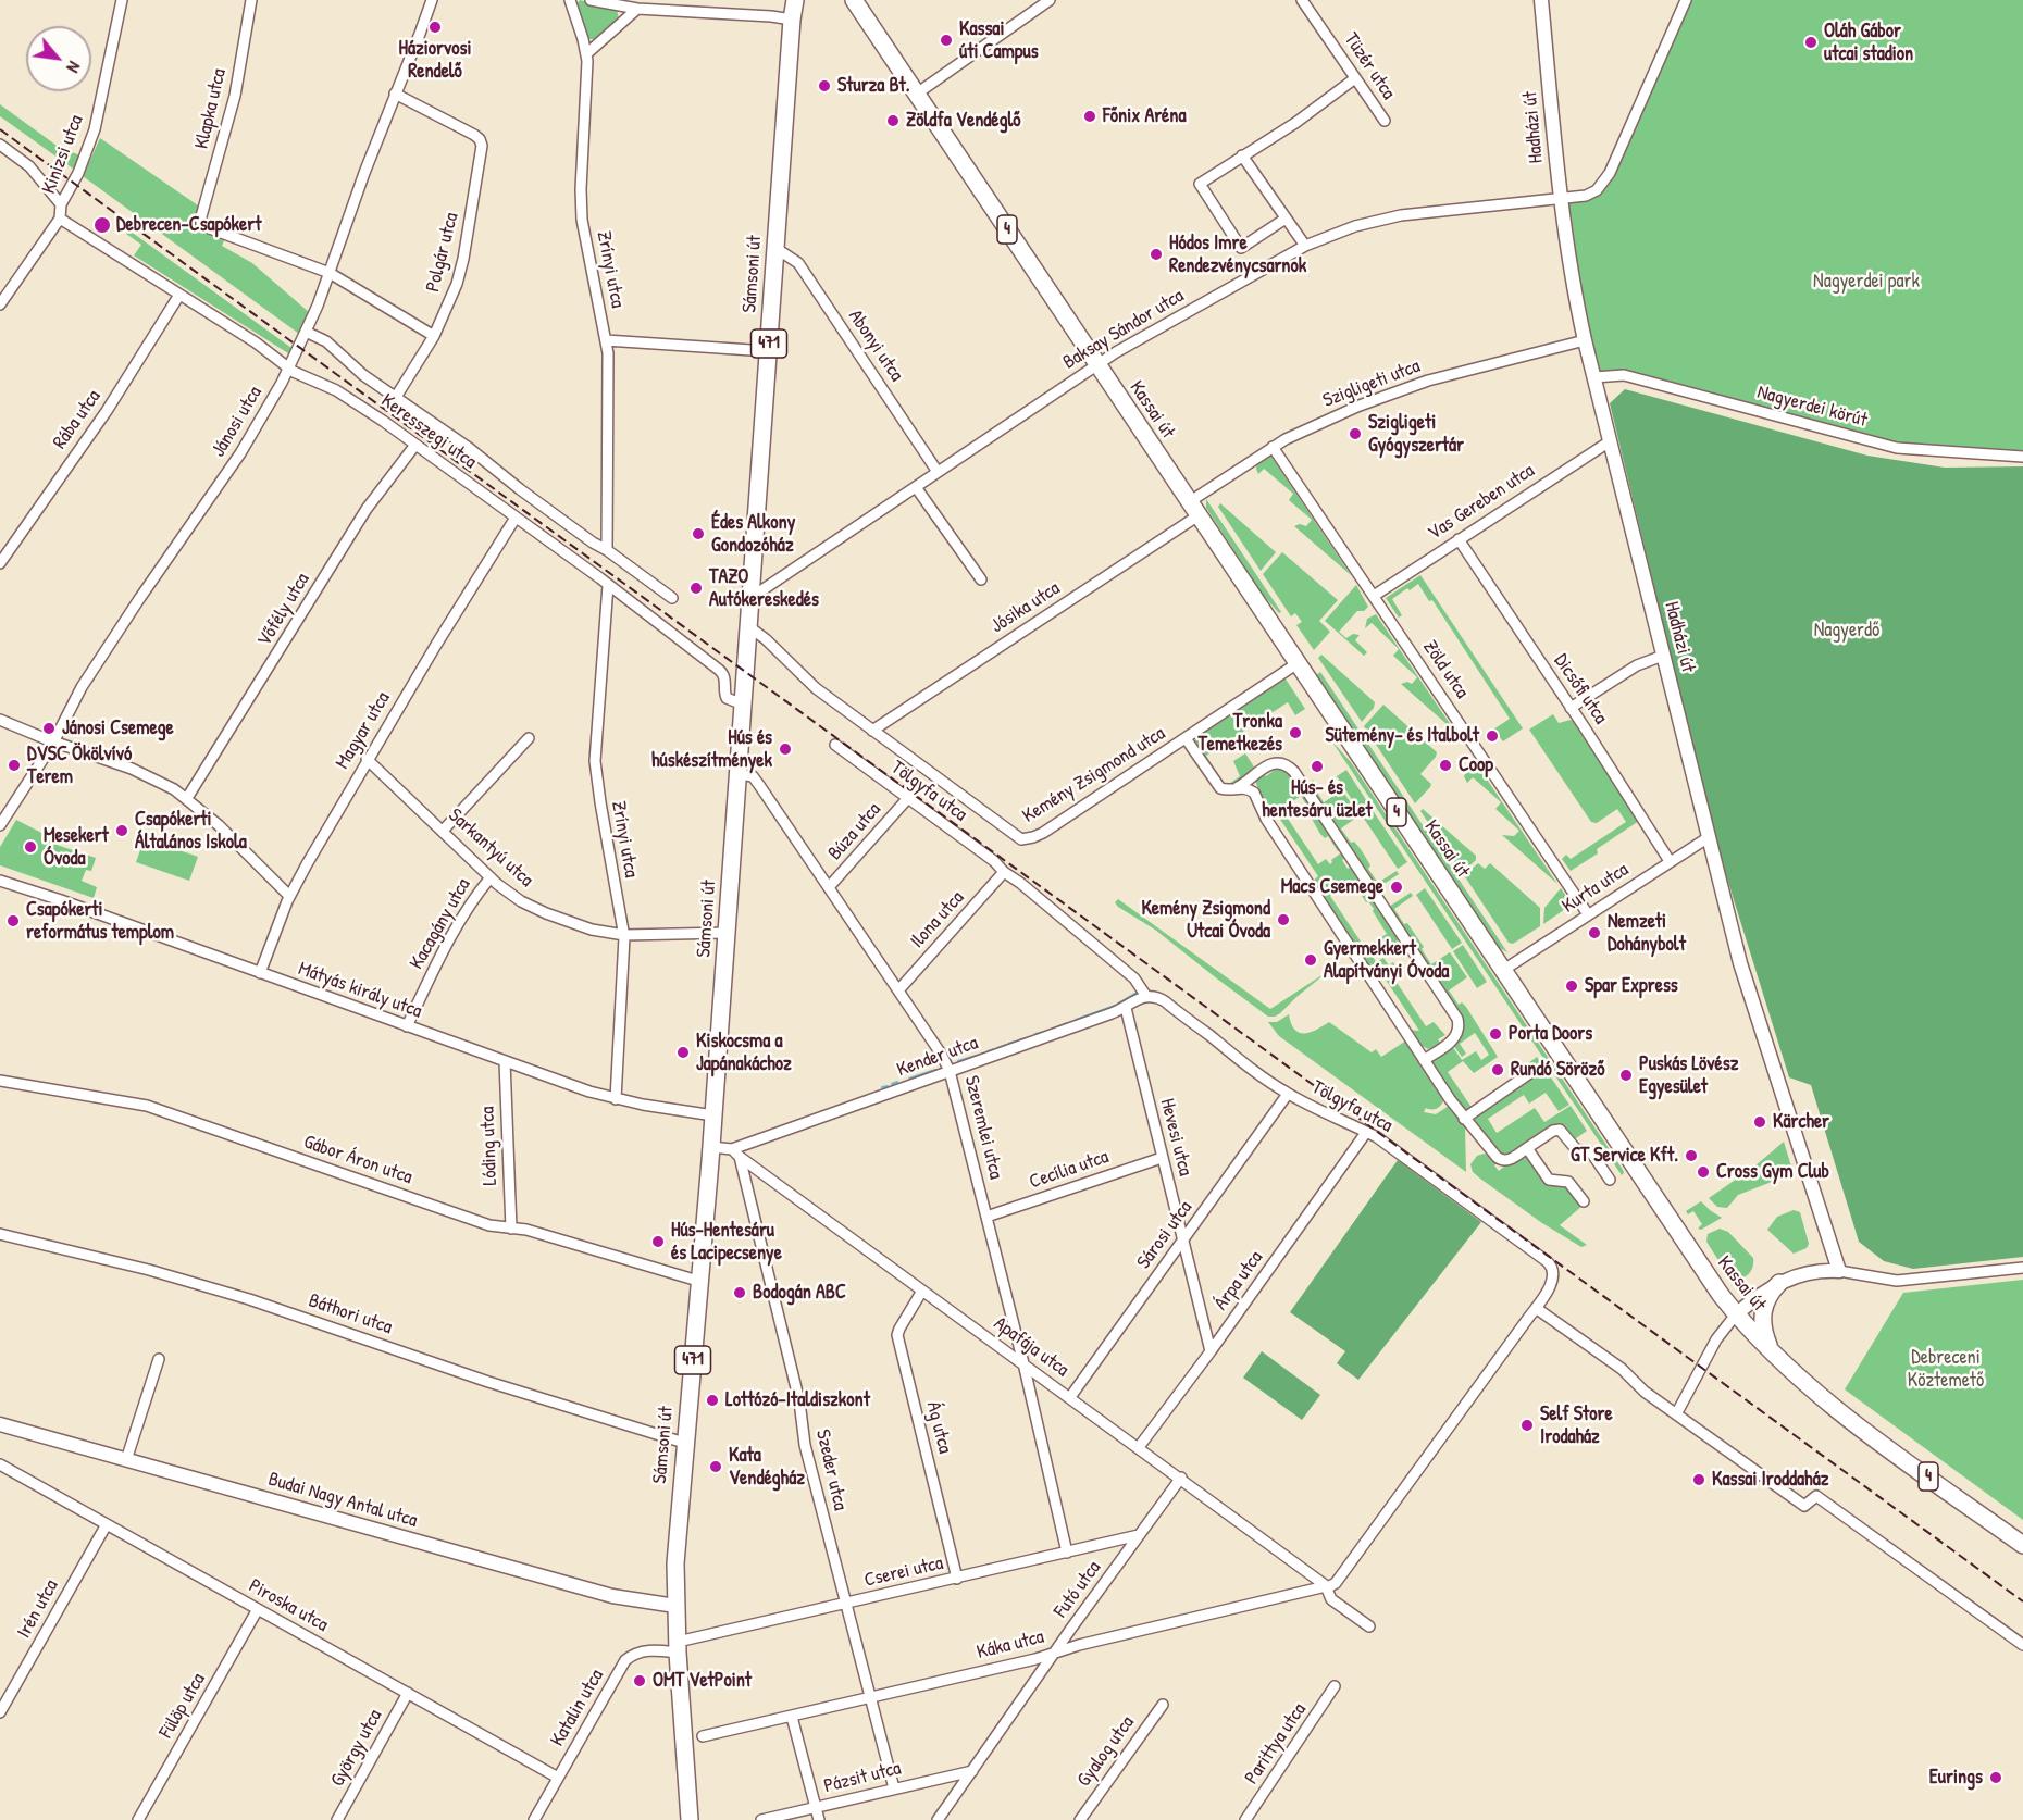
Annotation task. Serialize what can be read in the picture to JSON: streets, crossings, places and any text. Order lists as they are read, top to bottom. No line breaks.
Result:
{"streets":{"main road":["4","Sámsoni út","471","Kassai út"],"street":["Tüzér utca","Klapka utca","Hadházi út","Kinizsi utca","Polgár utca","Zrínyi utca","Baksay Sándor utca","Abonyi utca","Szigligeti utca","Nagyerdei körút","Rába utca","Jánosi utca","Keresszegi utca","Vas Gereben utca","Jósika utca","Vőfély utca","Zöld utca","Dicsőfi utca","Magyar utca","Kemény Zsigmond utca","Tölgyfa utca","Búza utca","Sarkantyú utca","Kurta utca","Ilona utca","Kacagány utca","Mátyás király utca","Kender utca","Szeremlei utca","Hevesi utca","Lóding utca","Gábor Áron utca","Cecília utca","Sárosi utca","Árpa utca","Báthori utca","Apafája utca","Ág utca","Szeder utca","Budai Nagy Antal utca","Cserei utca","Futó utca","Piroska utca","Irén utca","Káka utca","Fülöp utca","Katalin utca","Parittya utca","György utca","Gyalog utca","Pázsit utca"]},"crossings":[["Klapka utca","Jánosi utca"],["Hadházi út","Baksay Sándor utca"],["Hadházi út","Szigligeti utca"],["Hadházi út","Nagyerdei körút"],["Hadházi út","Vas Gereben utca"],["Hadházi út","Kurta utca"],["Kinizsi utca","Keresszegi utca"],["Polgár utca","Jánosi utca"],["Polgár utca","Keresszegi utca"],["Zrínyi utca","Keresszegi utca"],["Zrínyi utca","Sarkantyú utca"],["Zrínyi utca","Mátyás király utca"],["Sámsoni út","Baksay Sándor utca"],["Sámsoni út","Abonyi utca"],["Sámsoni út","Keresszegi utca"],["Sámsoni út","Sarkantyú utca"],["Sámsoni út","Mátyás király utca"],["Sámsoni út","Szeremlei utca"],["Sámsoni út","Gábor Áron utca"],["Sámsoni út","Báthori utca"],["Sámsoni út","Budai Nagy Antal utca"],["Sámsoni út","Cserei utca"],["Sámsoni út","Katalin utca"],["Baksay Sándor utca","Abonyi utca"],["Baksay Sándor utca","Kassai út"],["Szigligeti utca","Kassai út"],["Szigligeti utca","Jósika utca"],["Szigligeti utca","Zöld utca"],["Kassai út","Jósika utca"],["Kassai út","Kemény Zsigmond utca"],["Kassai út","Kurta utca"],["Rába utca","Keresszegi utca"],["Jánosi utca","Keresszegi utca"],["Keresszegi utca","Vőfély utca"],["Keresszegi utca","Magyar utca"],["Vas Gereben utca","Zöld utca"],["Vas Gereben utca","Dicsőfi utca"],["Jósika utca","Kemény Zsigmond utca"],["Zöld utca","Kurta utca"],["Dicsőfi utca","Kurta utca"],["Magyar utca","Sarkantyú utca"],["Magyar utca","Mátyás király utca"],["Tölgyfa utca","Búza utca"],["Tölgyfa utca","Ilona utca"],["Tölgyfa utca","Kender utca"],["Tölgyfa utca","Sárosi utca"],["Tölgyfa utca","Árpa utca"],["Búza utca","Szeremlei utca"],["Sarkantyú utca","Kacagány utca"],["Ilona utca","Szeremlei utca"],["Kacagány utca","Mátyás király utca"],["Mátyás király utca","Lóding utca"],["Kender utca","Szeremlei utca"],["Kender utca","Hevesi utca"],["Kender utca","Apafája utca"],["Kender utca","Szeder utca"],["Szeremlei utca","Cecília utca"],["Szeremlei utca","Apafája utca"],["Szeremlei utca","Cserei utca"],["Hevesi utca","Cecília utca"],["Hevesi utca","Sárosi utca"],["Hevesi utca","Árpa utca"],["Lóding utca","Gábor Áron utca"],["Sárosi utca","Apafája utca"],["Árpa utca","Apafája utca"],["Apafája utca","Ág utca"],["Apafája utca","Szeder utca"],["Apafája utca","Futó utca"],["Apafája utca","Káka utca"],["Ág utca","Cserei utca"],["Szeder utca","Cserei utca"],["Szeder utca","Káka utca"],["Szeder utca","Pázsit utca"],["Cserei utca","Futó utca"],["Cserei utca","Katalin utca"],["Futó utca","Káka utca"],["Futó utca","Pázsit utca"],["Piroska utca","Irén utca"],["Piroska utca","Fülöp utca"],["Piroska utca","Katalin utca"],["Piroska utca","György utca"]],"parks":["Nagyerdei park","Nagyerdő","Debreceni Köztemető"],"places":["Háziorvosi Rendelő","Kassai úti Campus","Oláh Gábor utcai stadion","Sturza Bt.","Főnix Aréna","Zöldfa Vendéglő","Debrecen-Csapókert","Hódos Imre Rendezvénycsarnok","Szigligeti Gyógyszertár","Édes Alkony Gondozóház","TAZO Autókereskedés","Jánosi Csemege","Tronka Temetkezés","Sütemény- és Italbolt","Hús és húskészítmények","DVSC Ökölvívó Terem","Coop","Hús- és hentesáru üzlet","Csapókerti Általános Iskola","Mesekert Óvoda","Macs Csemege","Kemény Zsigmond Utcai Óvoda","Csapókerti református templom","Nemzeti Dohánybolt","Gyermekkert Alapítványi Óvoda","Spar Express","Porta Doors","Kiskocsma a Japánakáchoz","Rundó Söröző","Puskás Lövész Egyesület","Kärcher","GT Service Kft.","Cross Gym Club","Hús-Hentesáru és Lacipecsenye","Bodogán ABC","Lottózó-Italdiszkont","Self Store Irodaház","Kata Vendégház","Kassai Iroddaház","OMT VetPoint","Eurings"],"north":"bottom right"}
